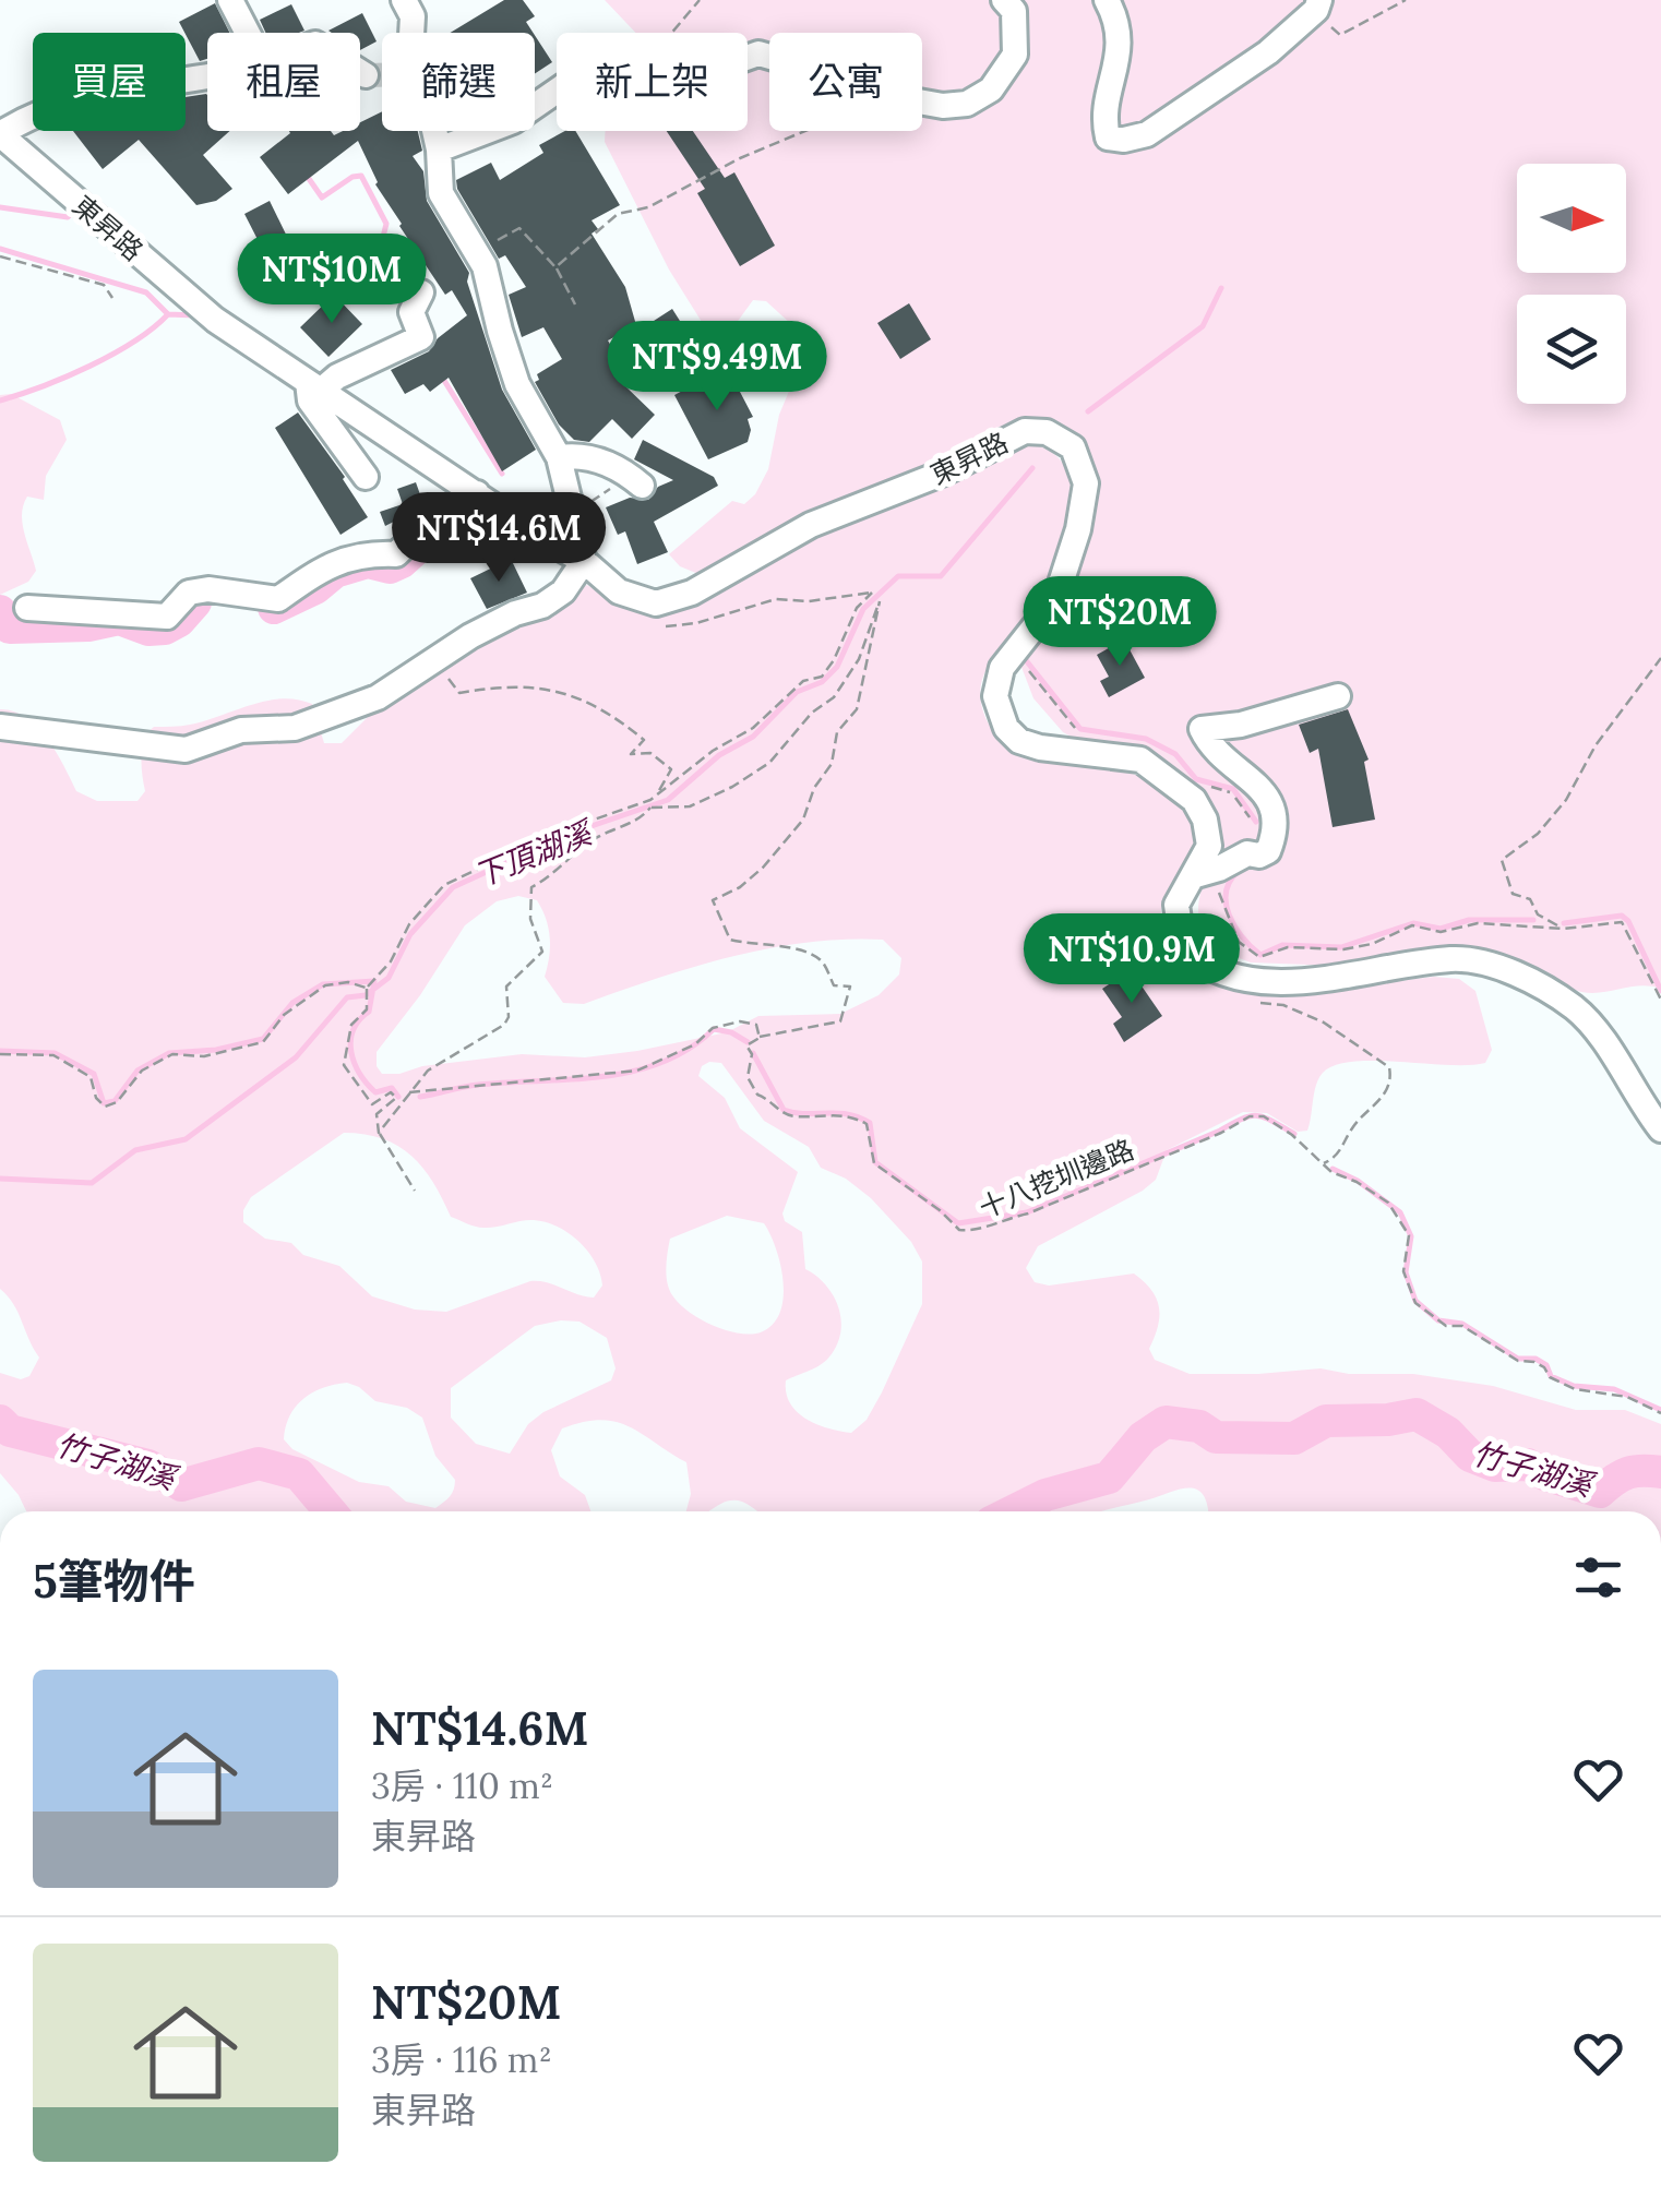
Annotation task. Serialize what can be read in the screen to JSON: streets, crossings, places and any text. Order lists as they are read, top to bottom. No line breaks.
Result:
{"streets":{"street":["東昇路"],"path":["十八挖圳邊路"]},"water":["下頂湖溪","竹子湖溪"],"north":"right","page":{"chip":["買屋","租屋","篩選","新上架","公寓"],"price":["NT$10M","NT$9.49M","NT$14.6M","NT$20M","NT$10.9M"],"heading":"5筆物件","list":[{"name":"NT$14.6M","note":"3房 · 110 m² · 東昇路"},{"name":"NT$20M","note":"3房 · 116 m² · 東昇路"}]}}
